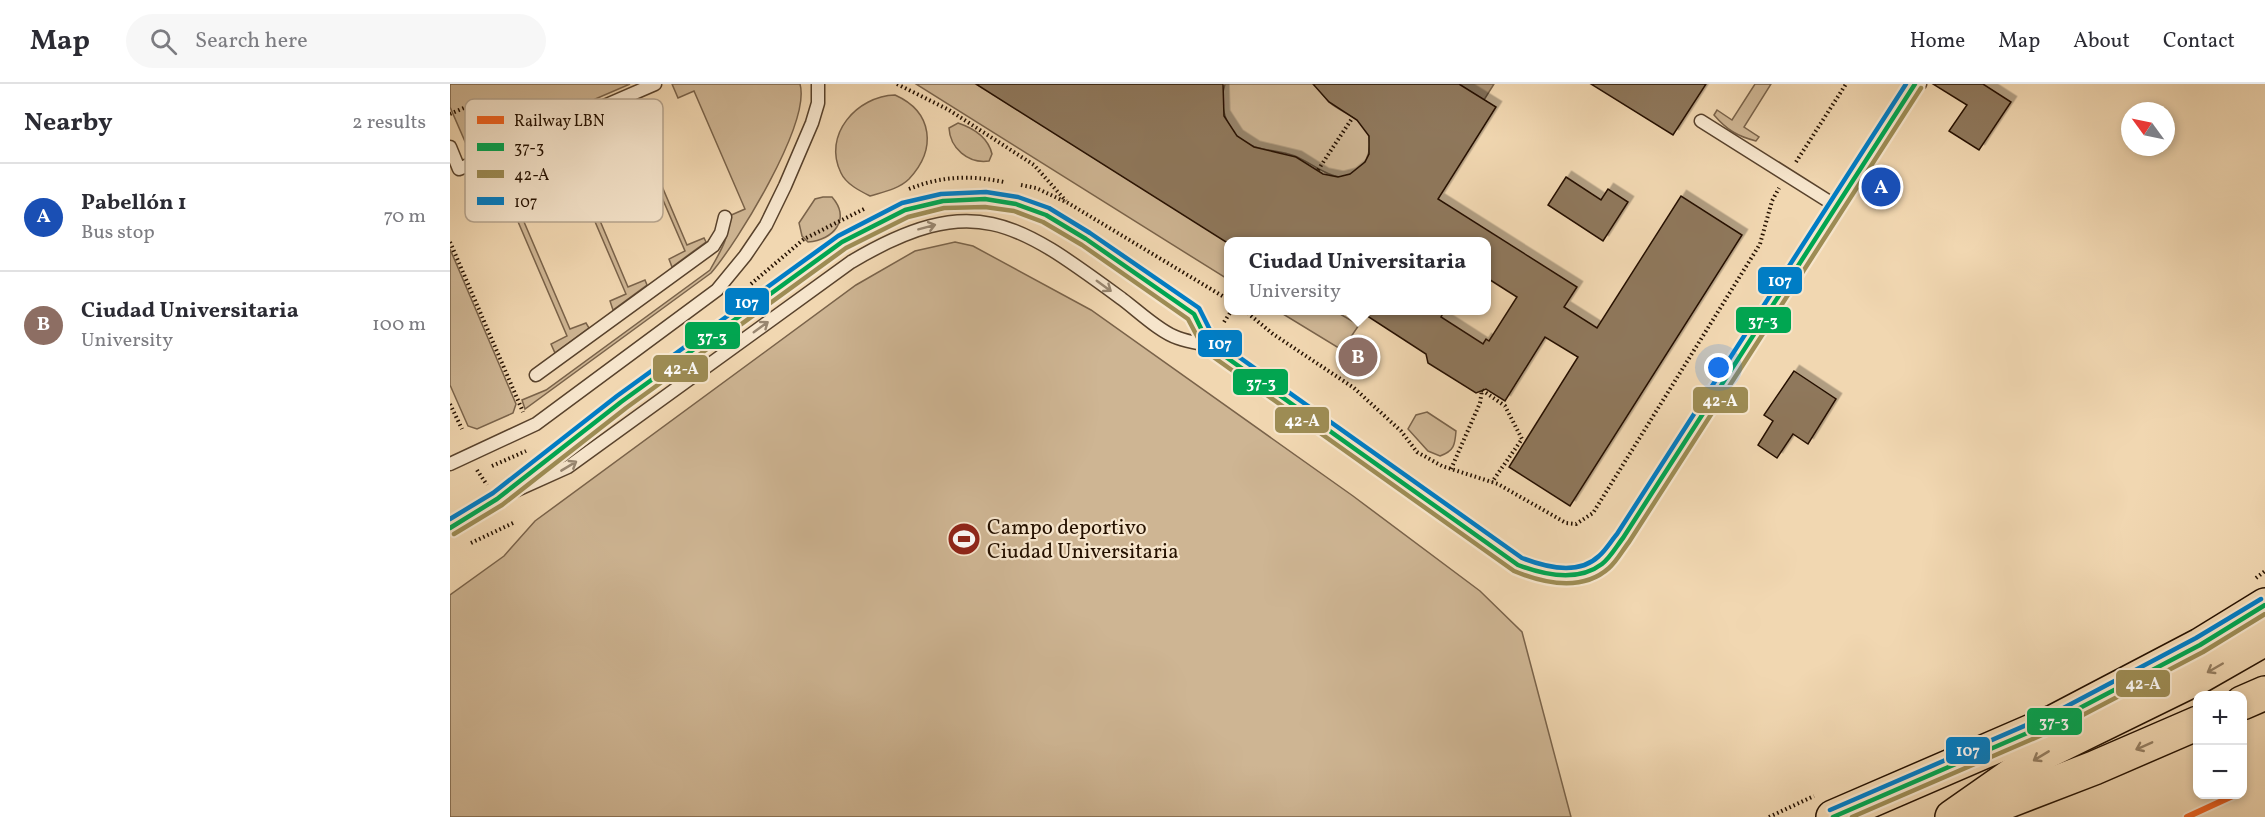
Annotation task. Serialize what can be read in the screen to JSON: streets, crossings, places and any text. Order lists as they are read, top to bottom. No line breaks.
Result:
{"places":{"sports":["Campo deportivo Ciudad Universitaria"]},"lines":["transit line 37-3","transit line 107","transit line 42-A","rail line LBN"],"legend":["Railway LBN","37-3","42-A","107"],"north":"top left","page":{"header":"Map","search":"Search here","nav":["Home","Map","About","Contact"],"heading":["Nearby","2 results"],"list":[{"mark":"A","name":"Pabellón 1","note":"Bus stop","value":"70 m"},{"mark":"B","name":"Ciudad Universitaria","note":"University","value":"100 m"}],"pins":["A","B"],"popup":["Ciudad Universitaria","University"],"map_buttons":["+","−"]}}
